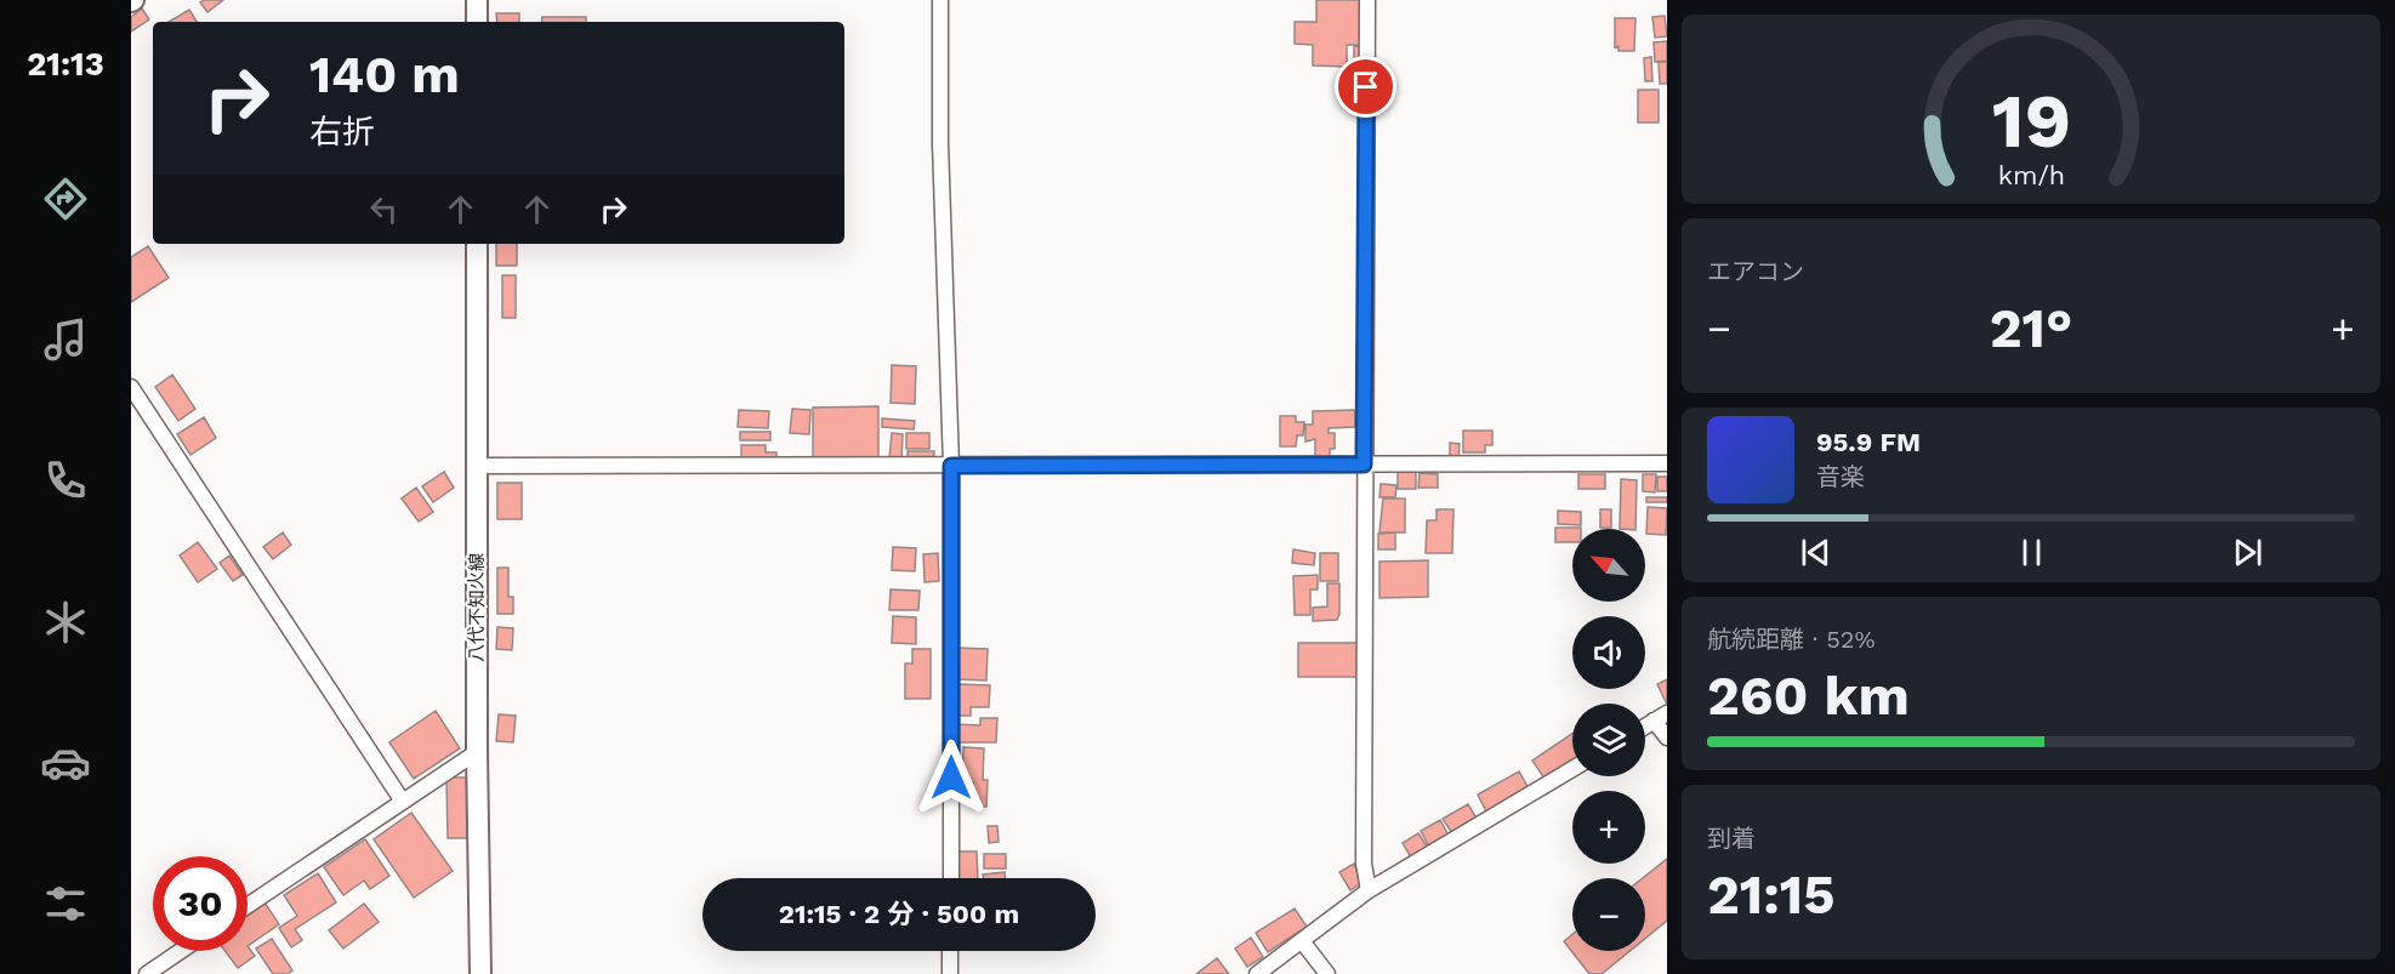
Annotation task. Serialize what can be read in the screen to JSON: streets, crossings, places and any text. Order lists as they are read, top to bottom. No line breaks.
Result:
{"streets":{"main road":["八代不知火線"]},"north":"top left","page":{"tabs":"21:13","turn":["140 m","右折"],"tile":["エアコン",["航続距離 · 52%","260 km"],["到着","21:15"]],"heat":["−","21°","+"],"song":["95.9 FM","音楽"],"map_buttons":["+","−"],"limit":"30","trip":"21:15 · 2 分 · 500 m","gauge":["19","km/h"]}}
